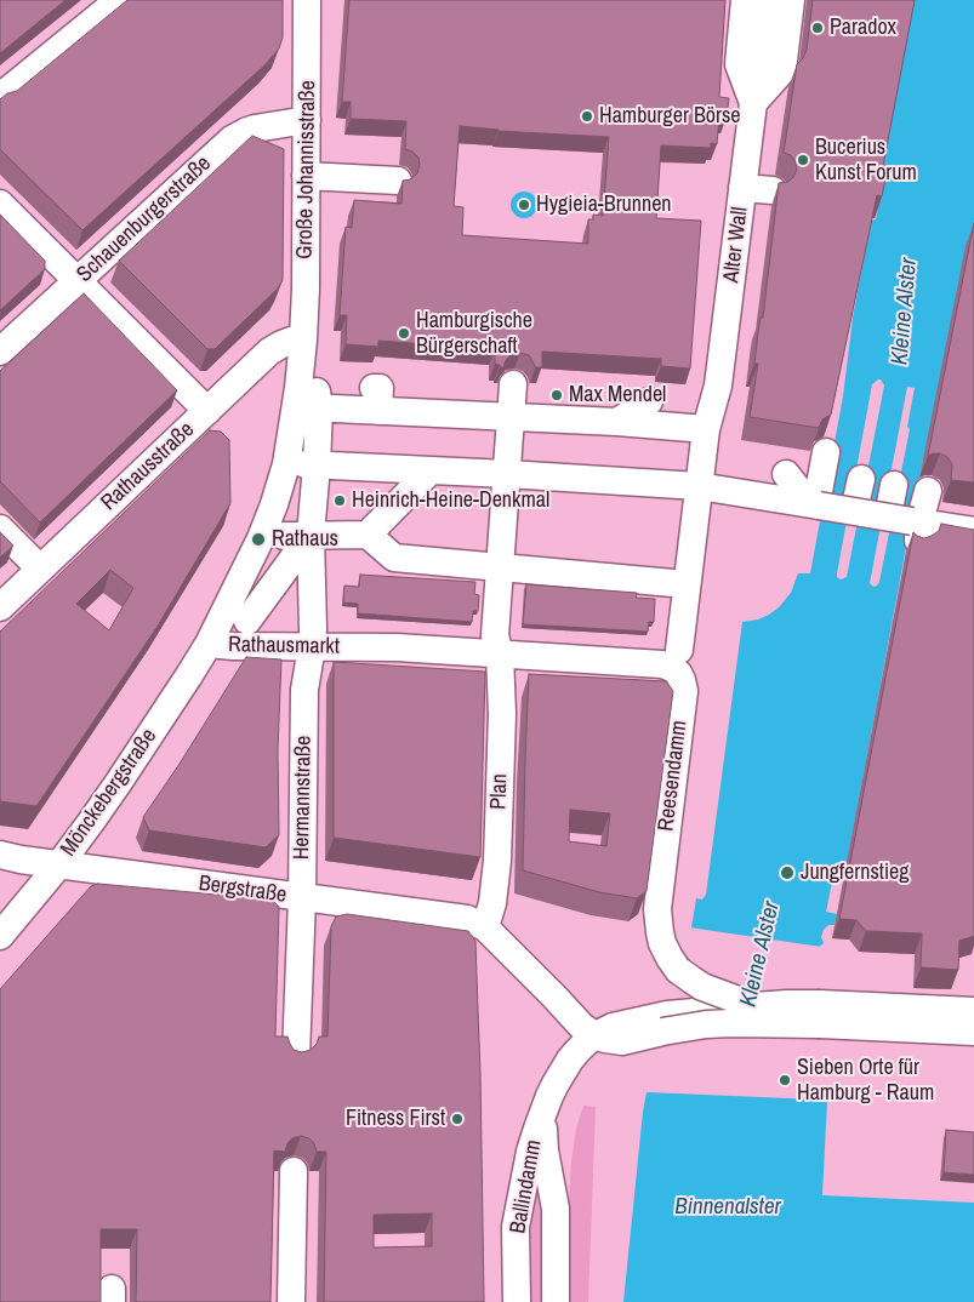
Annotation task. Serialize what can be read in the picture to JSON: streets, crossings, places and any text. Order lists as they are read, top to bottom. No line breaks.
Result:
{"streets":{"street":["Große Johannisstraße","Schauenburgerstraße","Alter Wall","Rathausstraße","Rathausmarkt","Reesendamm","Plan","Mönckebergstraße","Hermannstraße","Bergstraße","Ballindamm"]},"crossings":[["Große Johannisstraße","Schauenburgerstraße"],["Große Johannisstraße","Rathausstraße"],["Große Johannisstraße","Rathausmarkt"],["Große Johannisstraße","Hermannstraße"],["Rathausstraße","Rathausmarkt"],["Rathausstraße","Hermannstraße"],["Rathausmarkt","Reesendamm"],["Rathausmarkt","Plan"],["Rathausmarkt","Mönckebergstraße"],["Rathausmarkt","Hermannstraße"],["Reesendamm","Plan"],["Plan","Bergstraße"],["Mönckebergstraße","Bergstraße"],["Hermannstraße","Bergstraße"]],"water":["Kleine Alster","Binnenalster"],"places":["Paradox","Hamburger Börse","Bucerius Kunst Forum","Hygieia-Brunnen","Hamburgische Bürgerschaft","Max Mendel","Heinrich-Heine-Denkmal","Rathaus","Jungfernstieg","Sieben Orte für Hamburg - Raum","Fitness First"]}
